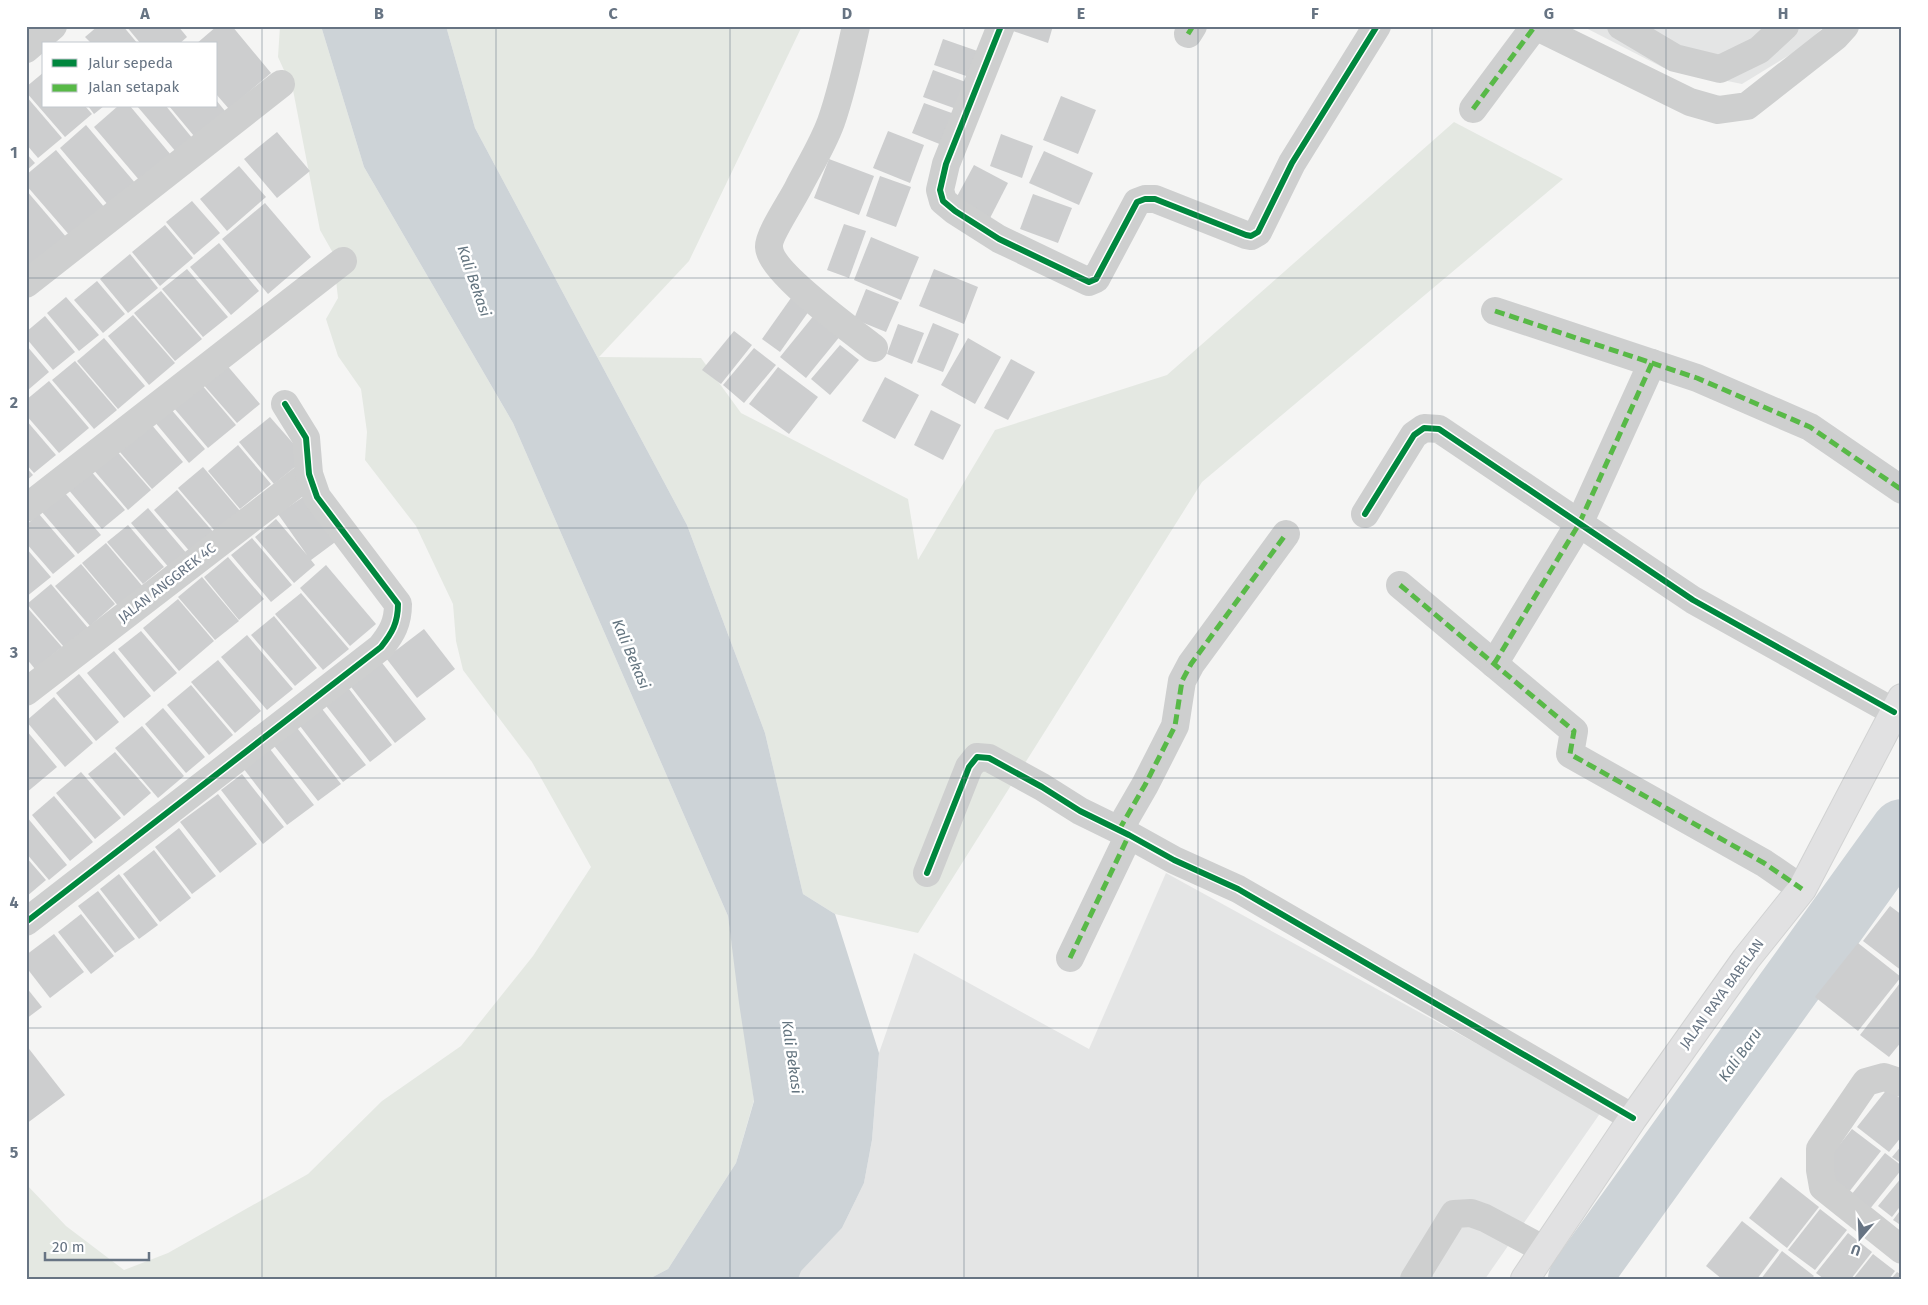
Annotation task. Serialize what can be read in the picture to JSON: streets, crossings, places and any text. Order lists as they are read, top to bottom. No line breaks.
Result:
{"streets":{"main road":["JALAN RAYA BABELAN"],"street":["JALAN ANGGREK 4C"]},"water":["Kali Bekasi","Kali Baru"],"legend":["Jalur sepeda","Jalan setapak"],"scale_bar":"20 m","north":"bottom","grid":{"columns":["A","B","C","D","E","F","G","H"],"rows":["1","2","3","4","5"]}}
